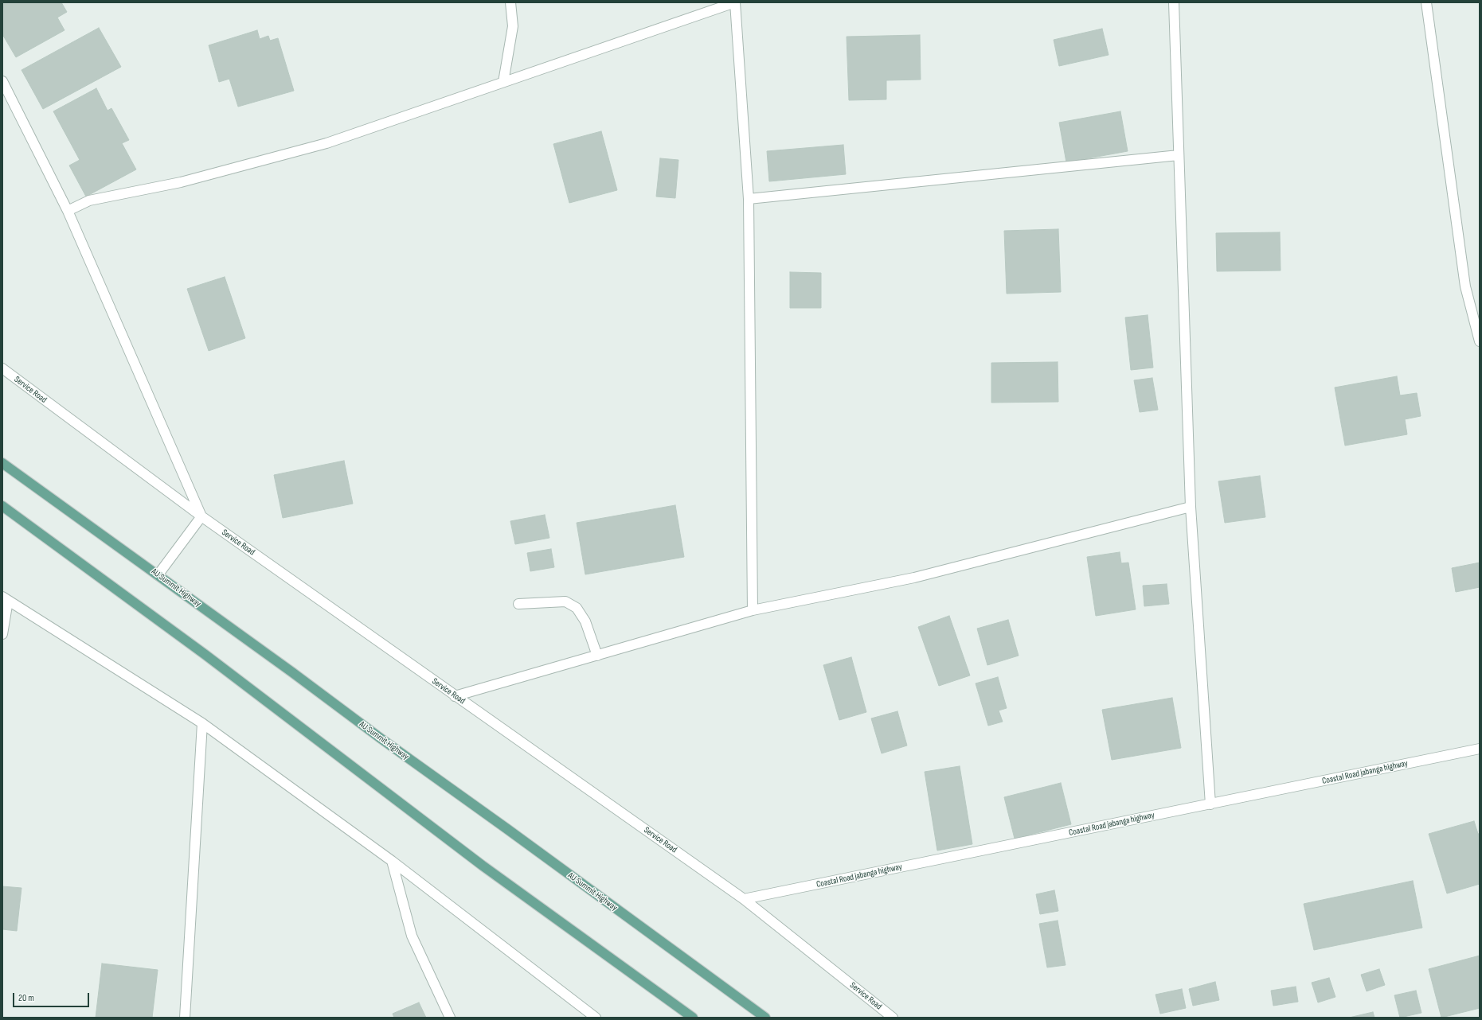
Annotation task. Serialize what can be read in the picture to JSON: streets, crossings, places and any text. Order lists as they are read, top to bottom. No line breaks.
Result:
{"streets":{"main road":["AU Summit Highway"],"street":["Service Road","Coastal Road jabanga highway"]},"crossings":[["Service Road","Coastal Road jabanga highway"]],"scale_bar":"20 m"}
